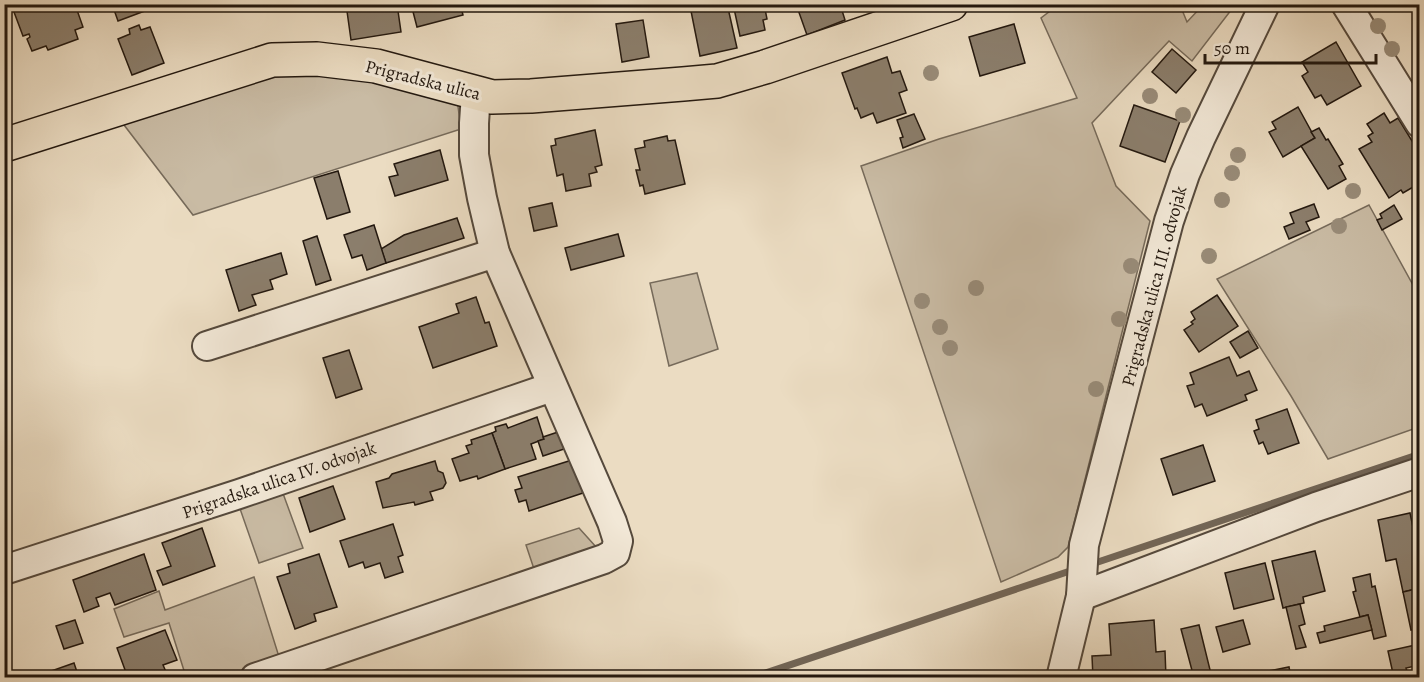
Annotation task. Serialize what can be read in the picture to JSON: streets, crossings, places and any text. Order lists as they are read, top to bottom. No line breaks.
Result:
{"streets":{"main road":["Prigradska ulica"],"street":["Prigradska ulica III. odvojak","Prigradska ulica IV. odvojak"]},"scale_bar":"50 m"}
